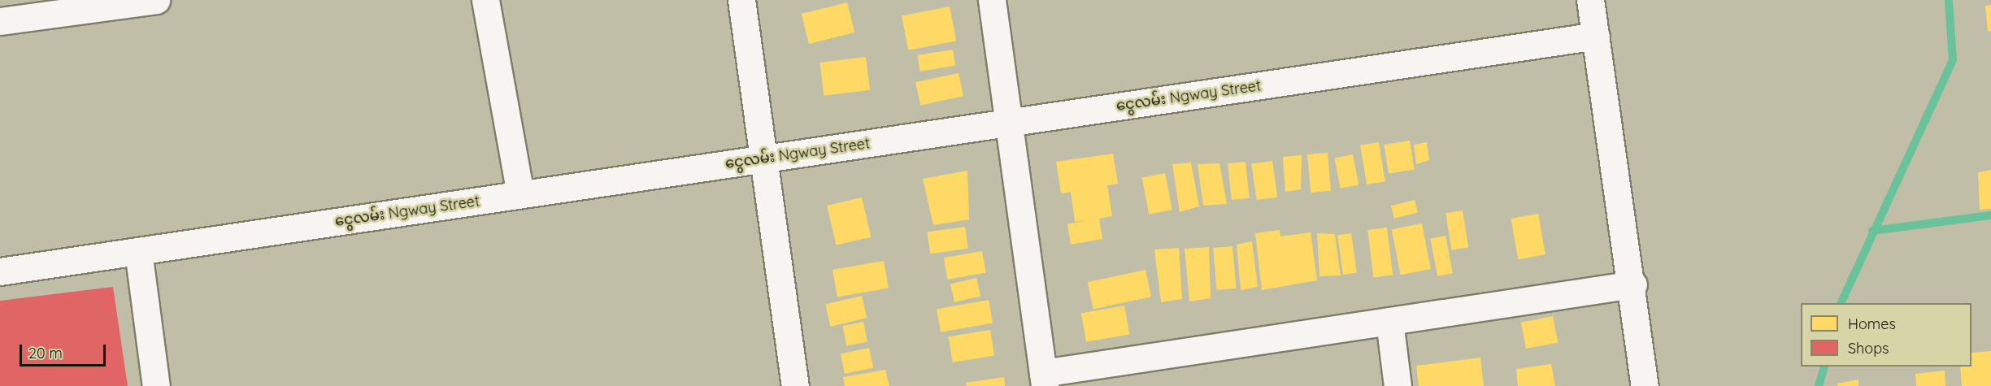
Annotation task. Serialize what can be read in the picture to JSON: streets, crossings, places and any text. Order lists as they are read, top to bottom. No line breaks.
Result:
{"streets":{"street":["ငွေလမ်း Ngway Street"]},"legend":["Homes","Shops"],"scale_bar":"20 m"}
